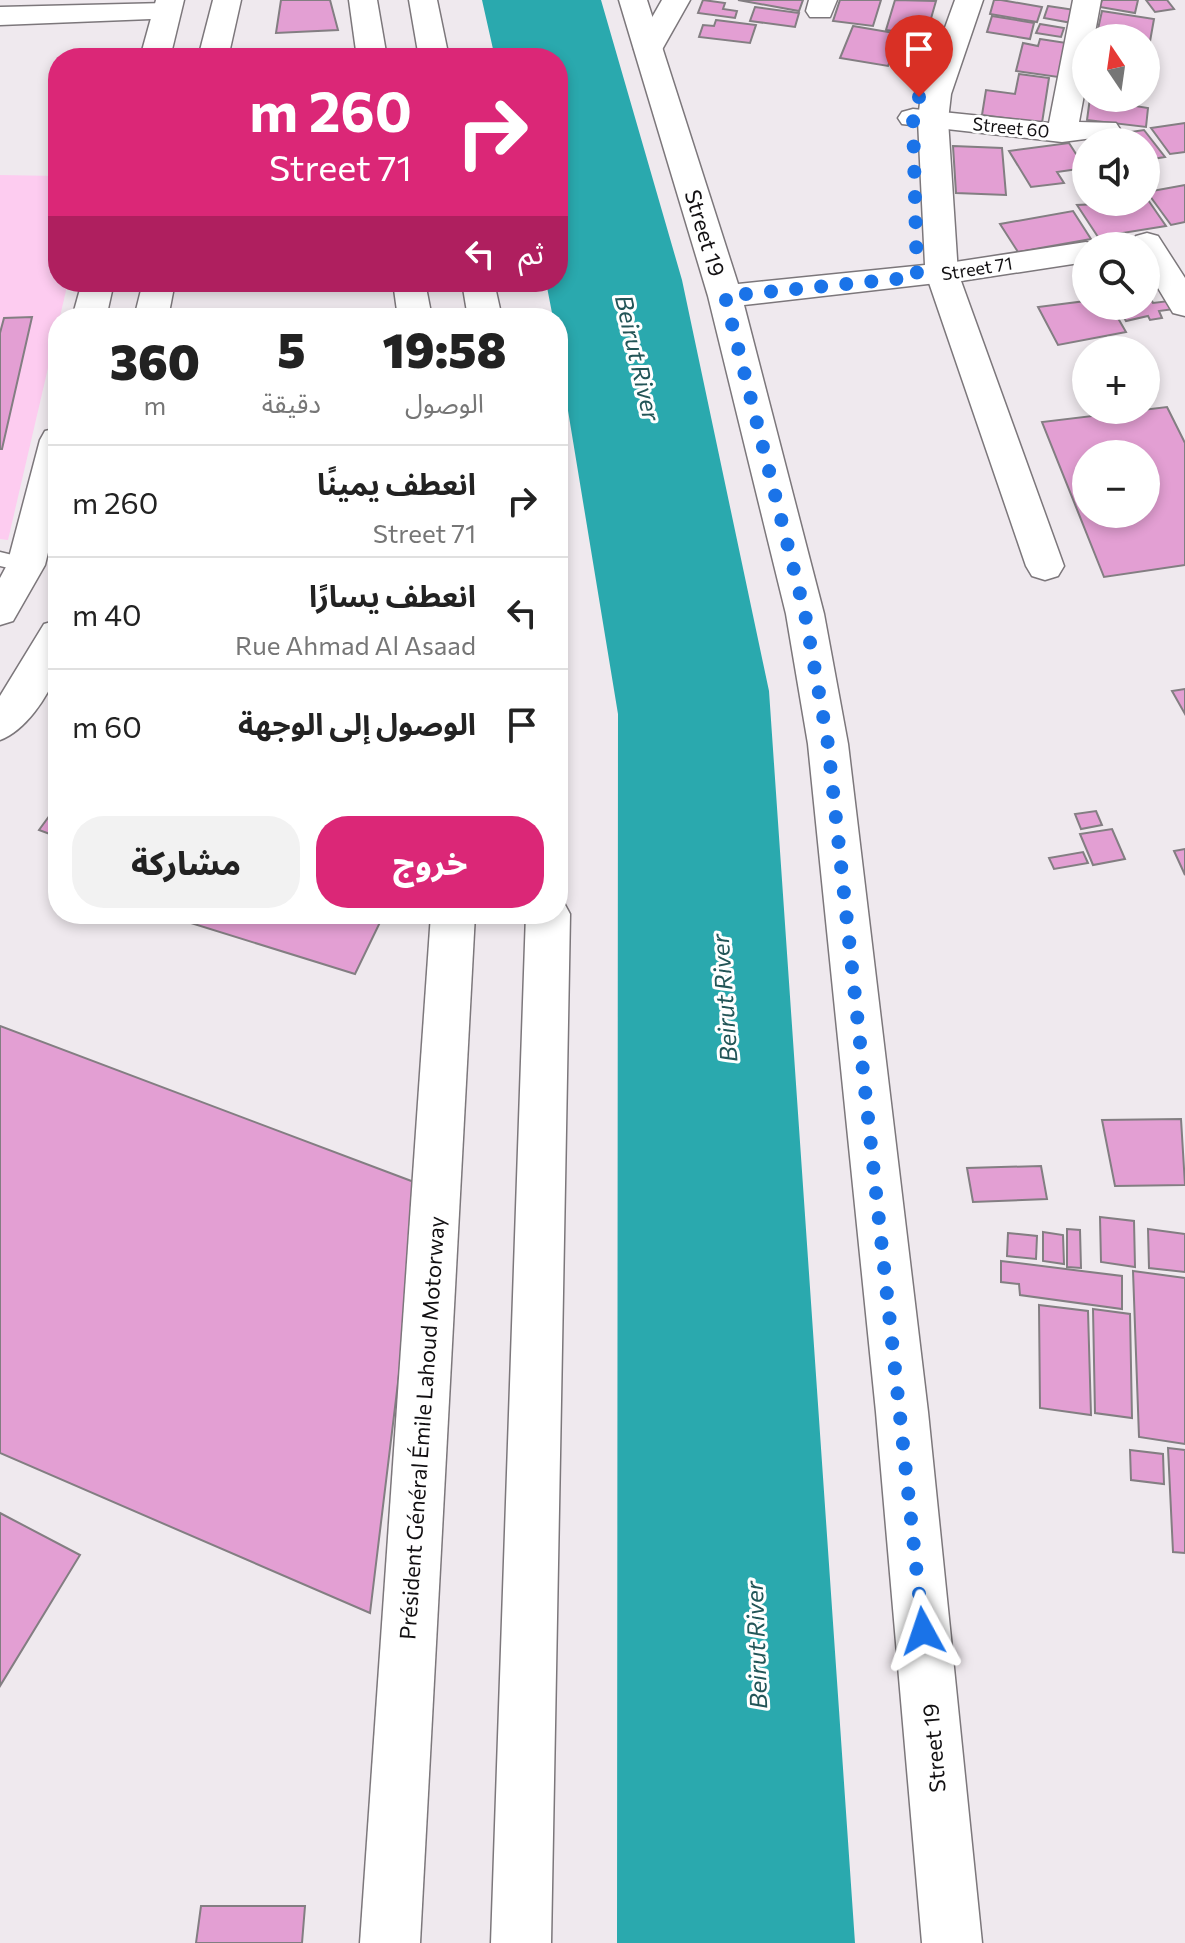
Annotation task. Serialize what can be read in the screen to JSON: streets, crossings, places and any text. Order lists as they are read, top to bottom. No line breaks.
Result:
{"streets":{"main road":["Street 60","Street 19","Street 71","Président Général Émile Lahoud Motorway"]},"crossings":[["Street 19","Street 71"]],"water":["Beirut River"],"north":"top","page":{"map_buttons":["+","−"],"turn":["260 m","Street 71"],"then":"ثم","eta":["19:58","الوصول","5","دقيقة","360","m"],"list":[{"name":"انعطف يمينًا","note":"Street 71","value":"260 m"},{"name":"انعطف يسارًا","note":"Rue Ahmad Al Asaad","value":"40 m"},{"name":"الوصول إلى الوجهة","value":"60 m"}],"buttons":["خروج","مشاركة"]}}
